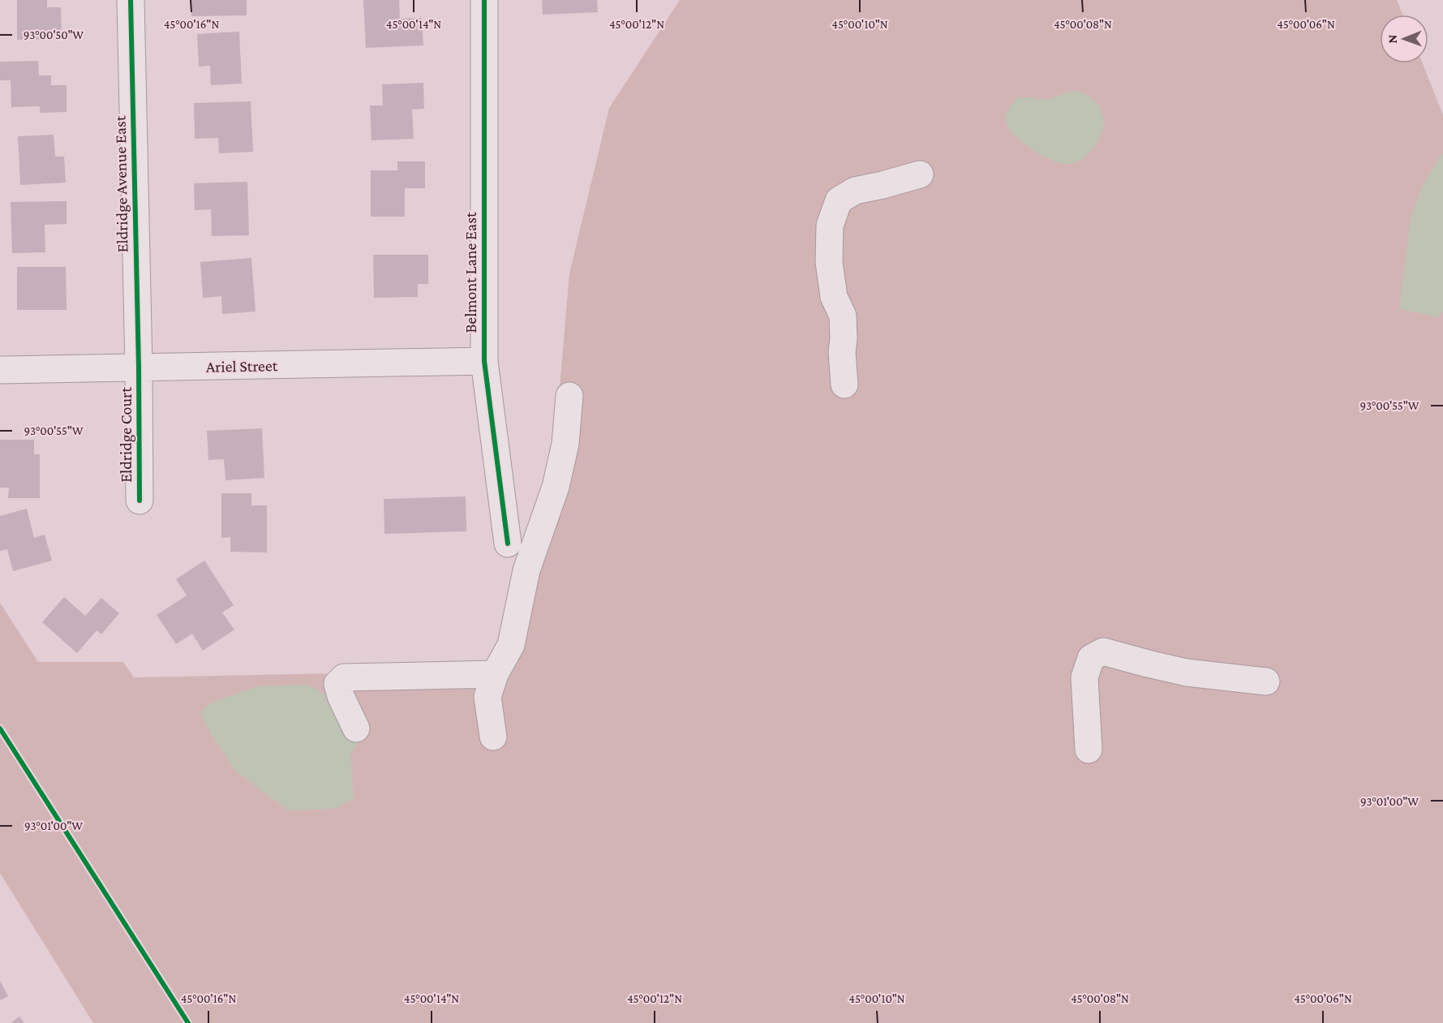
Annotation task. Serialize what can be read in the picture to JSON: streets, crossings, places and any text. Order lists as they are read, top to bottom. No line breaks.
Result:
{"streets":{"street":["Eldridge Avenue East","Belmont Lane East","Ariel Street","Eldridge Court"]},"crossings":[["Eldridge Avenue East","Ariel Street"],["Eldridge Avenue East","Eldridge Court"],["Belmont Lane East","Ariel Street"],["Ariel Street","Eldridge Court"]],"north":"left","coordinates":["45°00'16\"N","45°00'14\"N","45°00'12\"N","45°00'10\"N","45°00'08\"N","45°00'06\"N","93°00'50\"W","93°00'55\"W","93°01'00\"W"]}
